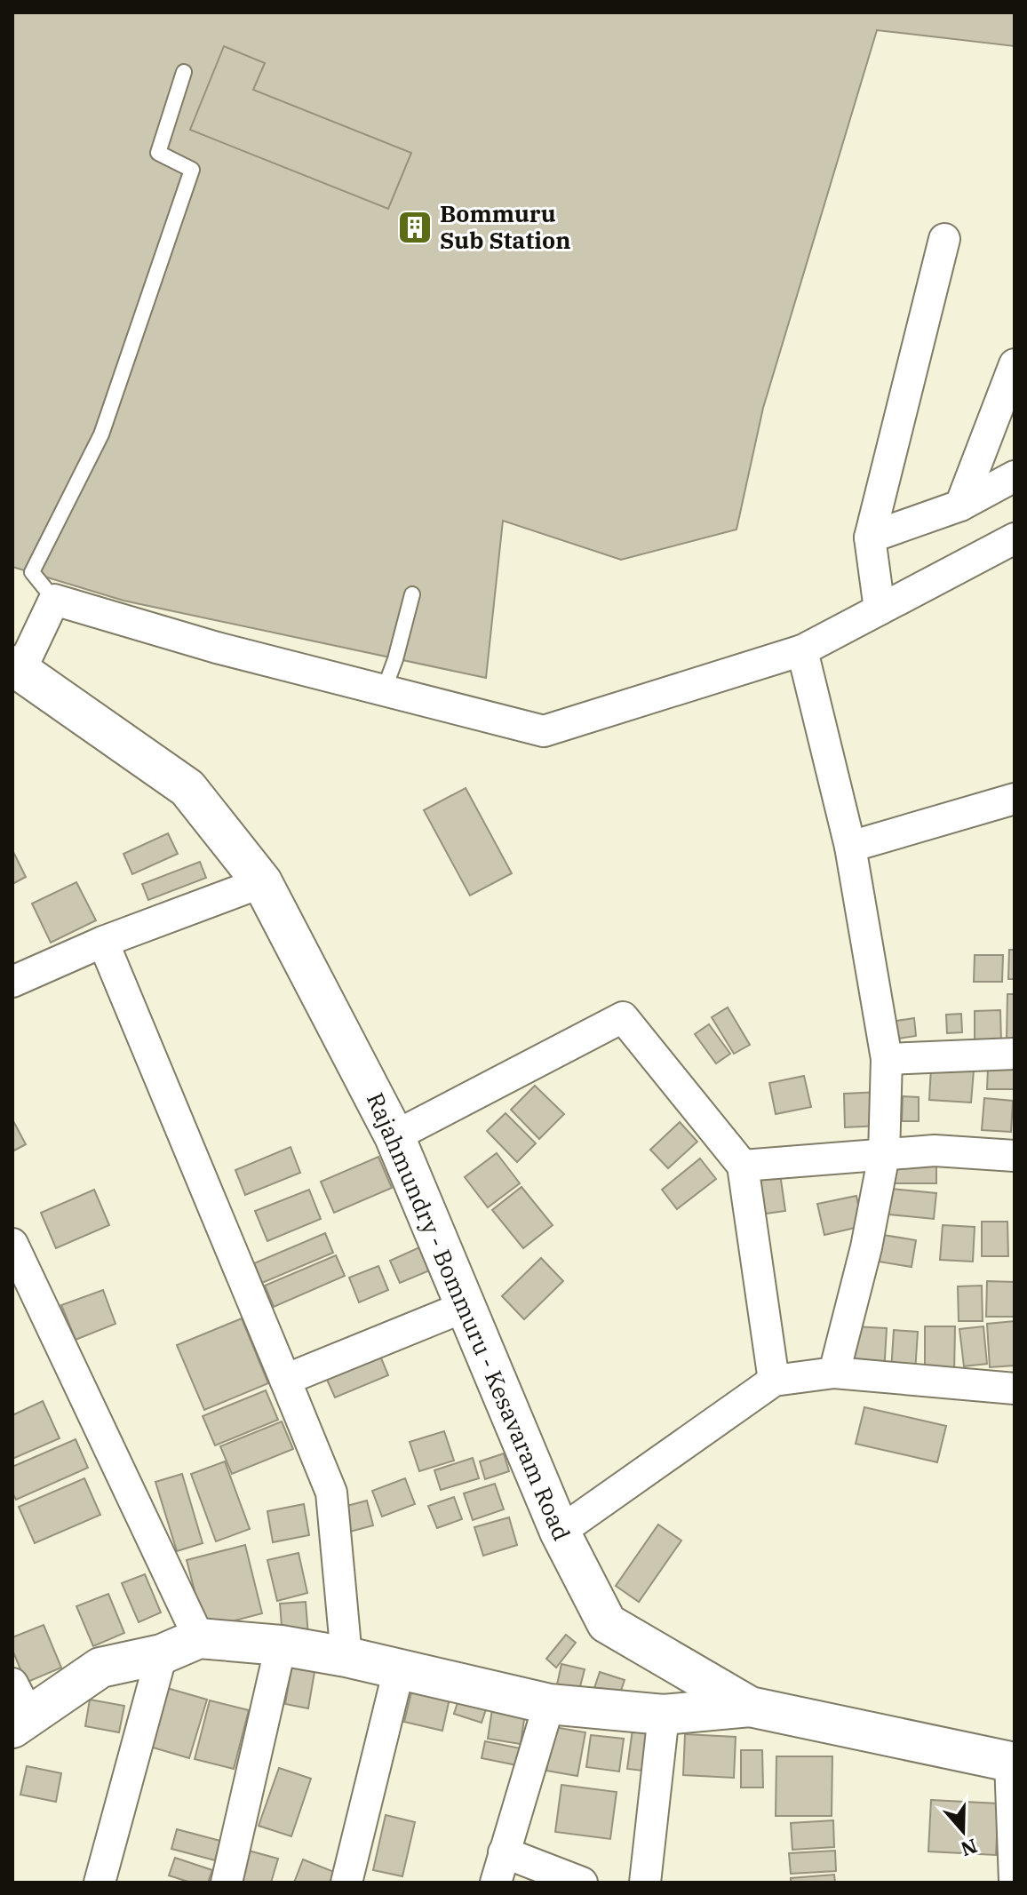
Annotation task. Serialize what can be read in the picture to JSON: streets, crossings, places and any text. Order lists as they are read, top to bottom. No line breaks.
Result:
{"streets":{"main road":["Rajahmundry - Bommuru - Kesavaram Road"]},"places":{"building":["Bommuru Sub Station"]},"north":"bottom"}
